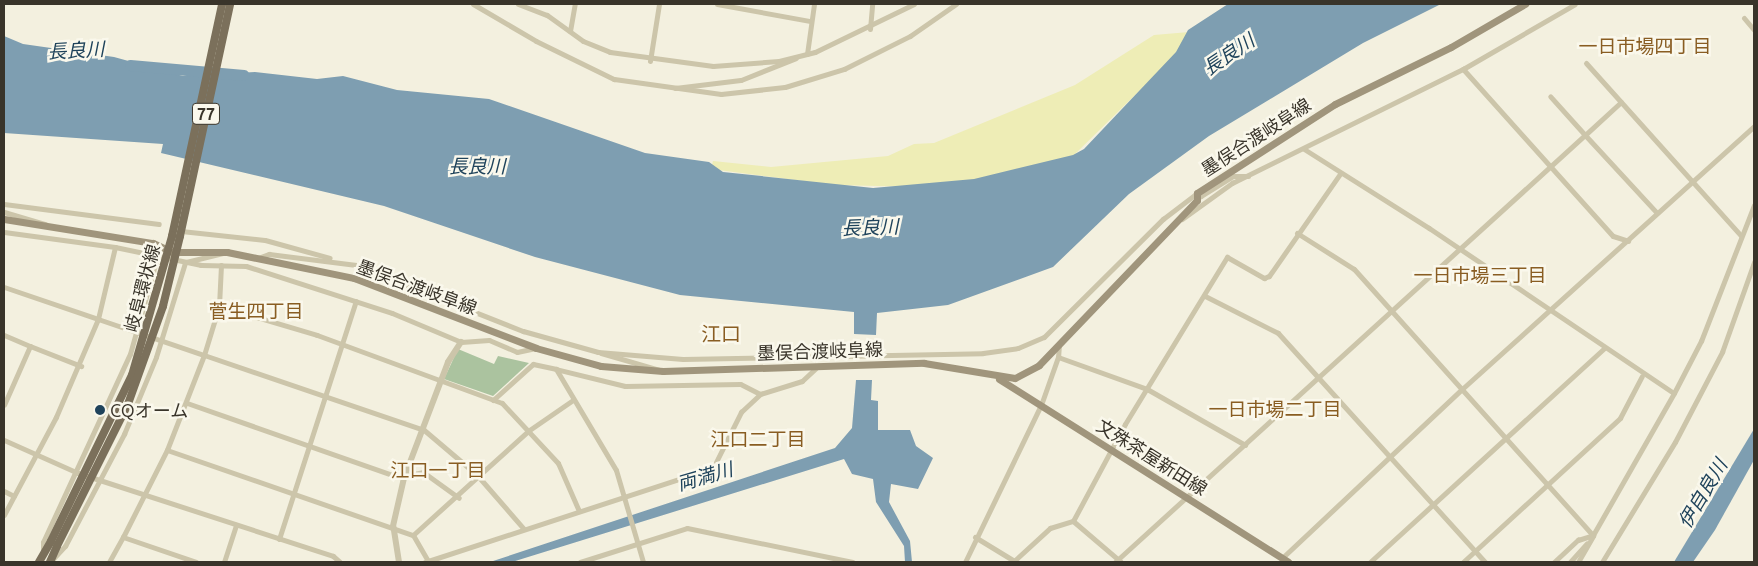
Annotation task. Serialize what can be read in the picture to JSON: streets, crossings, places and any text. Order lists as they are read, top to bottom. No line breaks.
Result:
{"streets":{"main road":["77","墨俣合渡岐阜線","岐阜環状線","文殊茶屋新田線"]},"crossings":[["墨俣合渡岐阜線","文殊茶屋新田線"]],"districts":["一日市場四丁目","一日市場三丁目","菅生四丁目","江口","一日市場二丁目","江口二丁目","江口一丁目"],"water":["長良川","両満川","伊自良川"],"places":["CQオーム"]}
